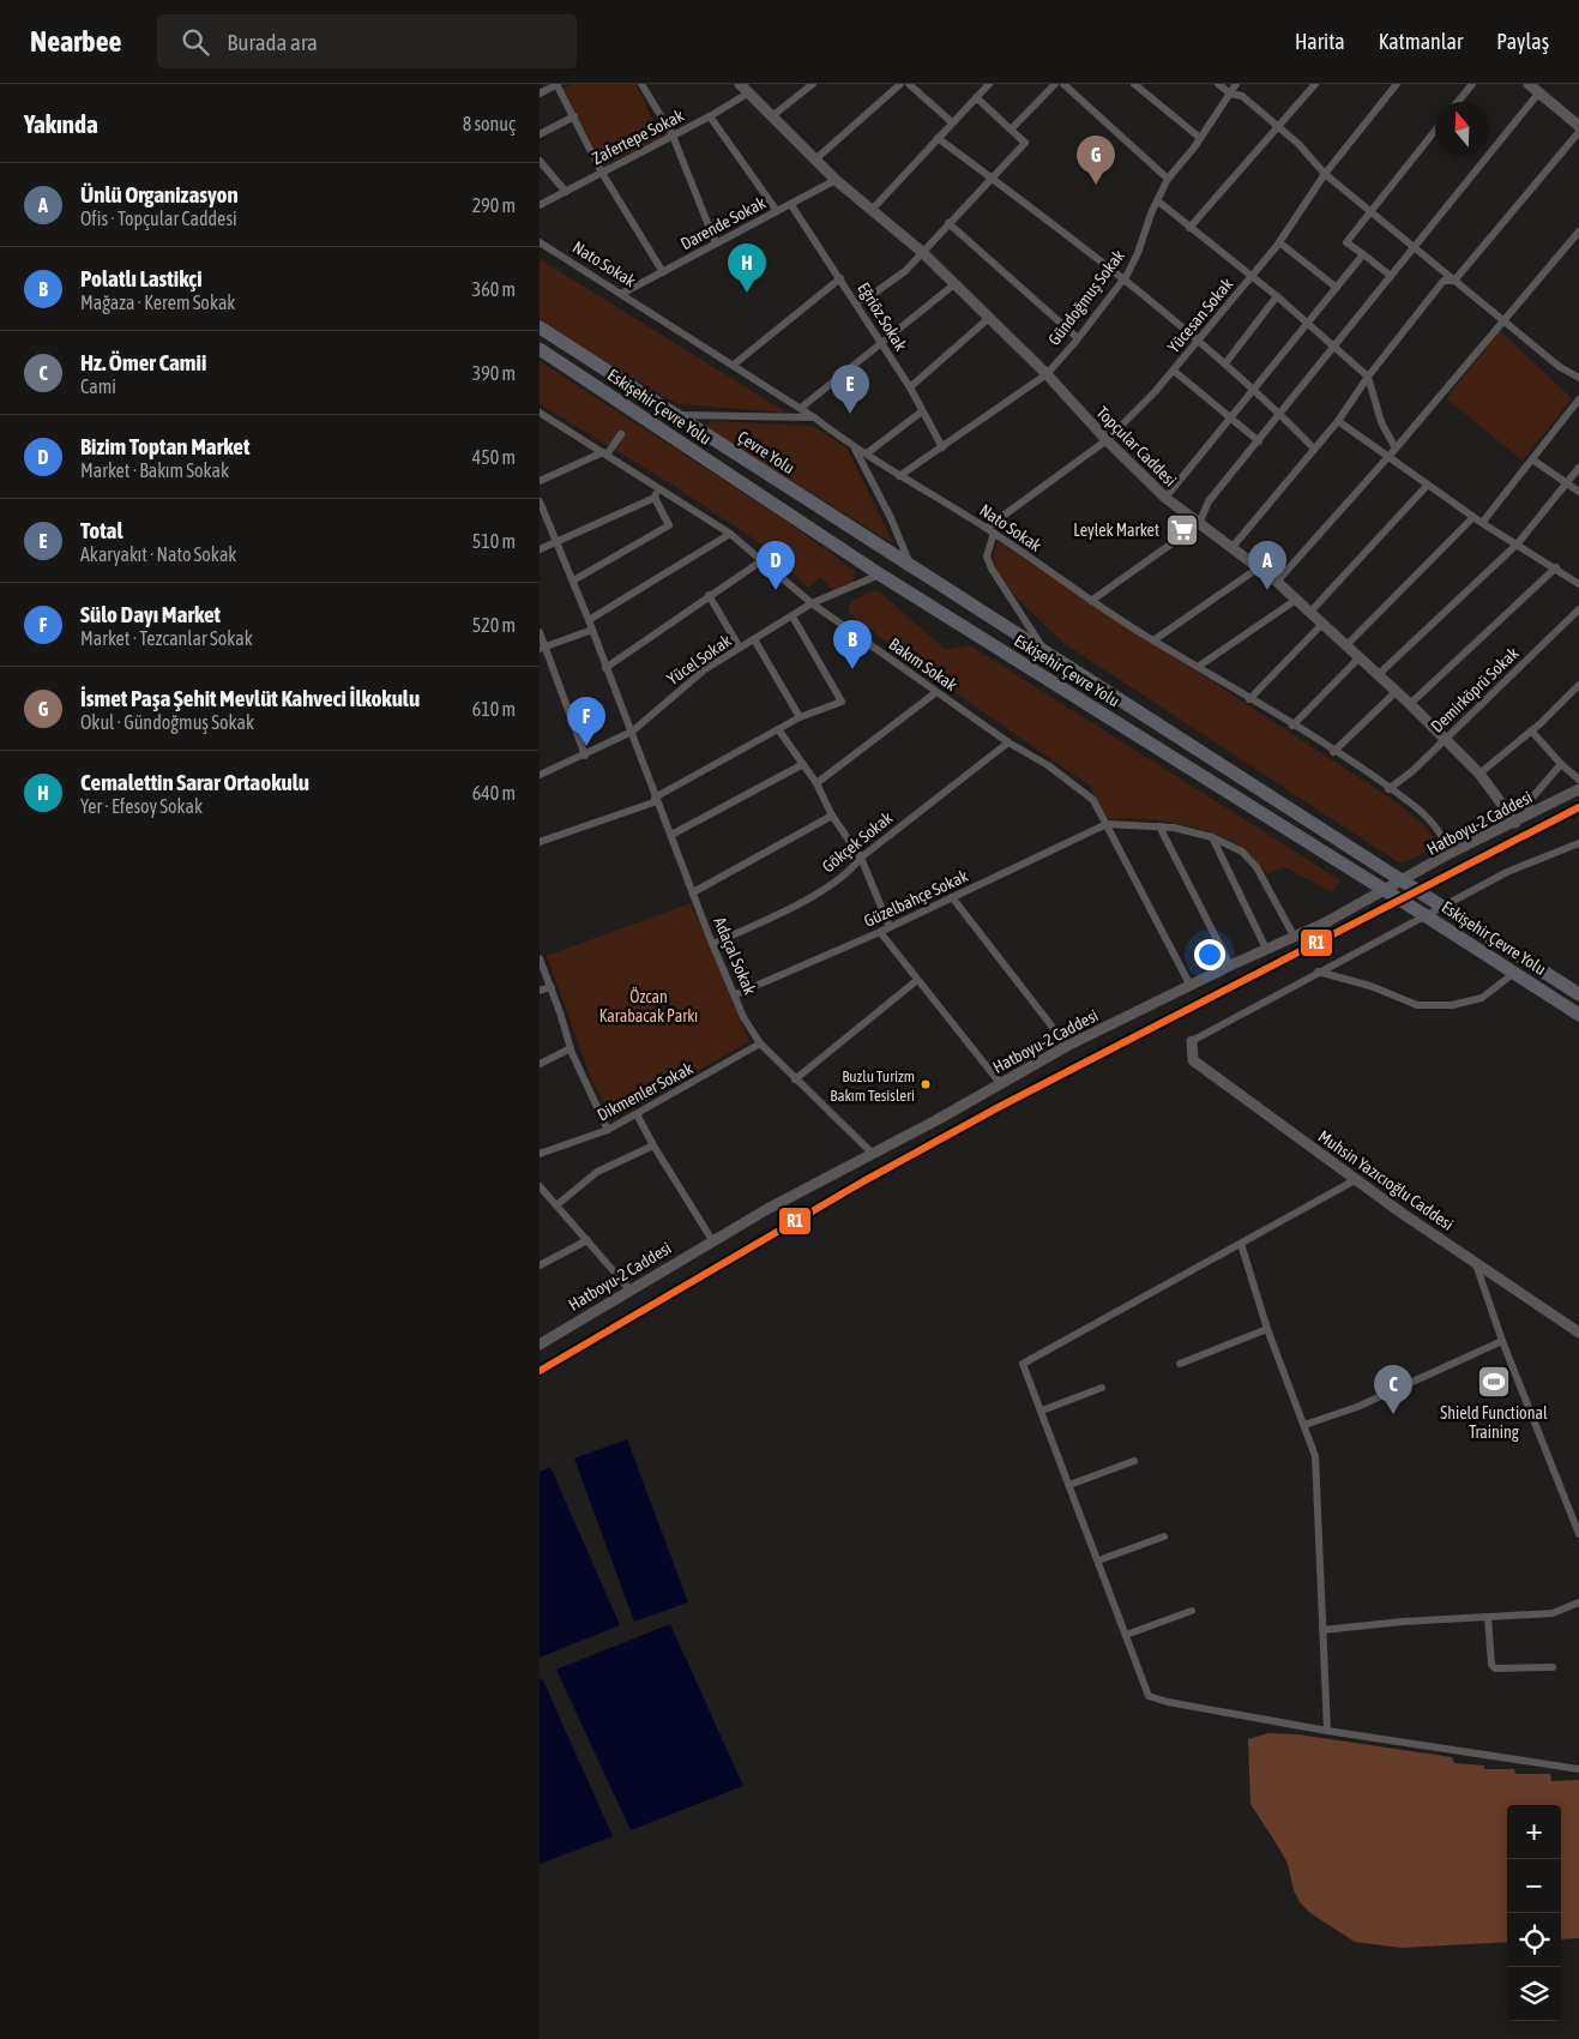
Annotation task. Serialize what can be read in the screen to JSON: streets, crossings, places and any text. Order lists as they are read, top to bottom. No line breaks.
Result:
{"streets":{"highway":["Eskişehir Çevre Yolu","Çevre Yolu"],"street":["Zafertepe Sokak","Darende Sokak","Nato Sokak","Gündoğmuş Sokak","Yücesan Sokak","Eğriöz Sokak","Topçular Caddesi","Yücel Sokak","Bakım Sokak","Demirköprü Sokak","Hatboyu-2 Caddesi","Gökçek Sokak","Güzelbahçe Sokak","Adaçal Sokak","Dikmenler Sokak","Muhsin Yazıcıoğlu Caddesi"]},"crossings":[["Zafertepe Sokak","Topçular Caddesi"],["Darende Sokak","Nato Sokak"],["Darende Sokak","Eğriöz Sokak"],["Darende Sokak","Topçular Caddesi"],["Nato Sokak","Gündoğmuş Sokak"],["Nato Sokak","Yücesan Sokak"],["Nato Sokak","Demirköprü Sokak"],["Nato Sokak","Hatboyu-2 Caddesi"],["Gündoğmuş Sokak","Eğriöz Sokak"],["Gündoğmuş Sokak","Topçular Caddesi"],["Yücesan Sokak","Topçular Caddesi"],["Eskişehir Çevre Yolu","Çevre Yolu"],["Eskişehir Çevre Yolu","Yücel Sokak"],["Topçular Caddesi","Demirköprü Sokak"],["Topçular Caddesi","Hatboyu-2 Caddesi"],["Yücel Sokak","Bakım Sokak"],["Yücel Sokak","Adaçal Sokak"],["Bakım Sokak","Hatboyu-2 Caddesi"],["Bakım Sokak","Gökçek Sokak"],["Bakım Sokak","Güzelbahçe Sokak"],["Hatboyu-2 Caddesi","Adaçal Sokak"],["Gökçek Sokak","Adaçal Sokak"],["Güzelbahçe Sokak","Adaçal Sokak"],["Adaçal Sokak","Dikmenler Sokak"]],"parks":["Özcan Karabacak Parkı"],"places":{"supermarket":["Leylek Market"],"other":["Buzlu Turizm Bakım Tesisleri"],"sports":["Shield Functional Training"]},"lines":["transit line R1"],"north":"top","page":{"header":"Nearbee","search":"Burada ara","nav":["Harita","Katmanlar","Paylaş"],"heading":["Yakında","8 sonuç"],"pins":["G","H","E","A","D","B","F","C"],"list":[{"mark":"A","name":"Ünlü Organizasyon","note":"Ofis · Topçular Caddesi","value":"290 m"},{"mark":"B","name":"Polatlı Lastikçi","note":"Mağaza · Kerem Sokak","value":"360 m"},{"mark":"C","name":"Hz. Ömer Camii","note":"Cami","value":"390 m"},{"mark":"D","name":"Bizim Toptan Market","note":"Market · Bakım Sokak","value":"450 m"},{"mark":"E","name":"Total","note":"Akaryakıt · Nato Sokak","value":"510 m"},{"mark":"F","name":"Sülo Dayı Market","note":"Market · Tezcanlar Sokak","value":"520 m"},{"mark":"G","name":"İsmet Paşa Şehit Mevlüt Kahveci İlkokulu","note":"Okul · Gündoğmuş Sokak","value":"610 m"},{"mark":"H","name":"Cemalettin Sarar Ortaokulu","note":"Yer · Efesoy Sokak","value":"640 m"}],"map_buttons":["+","−"]}}
